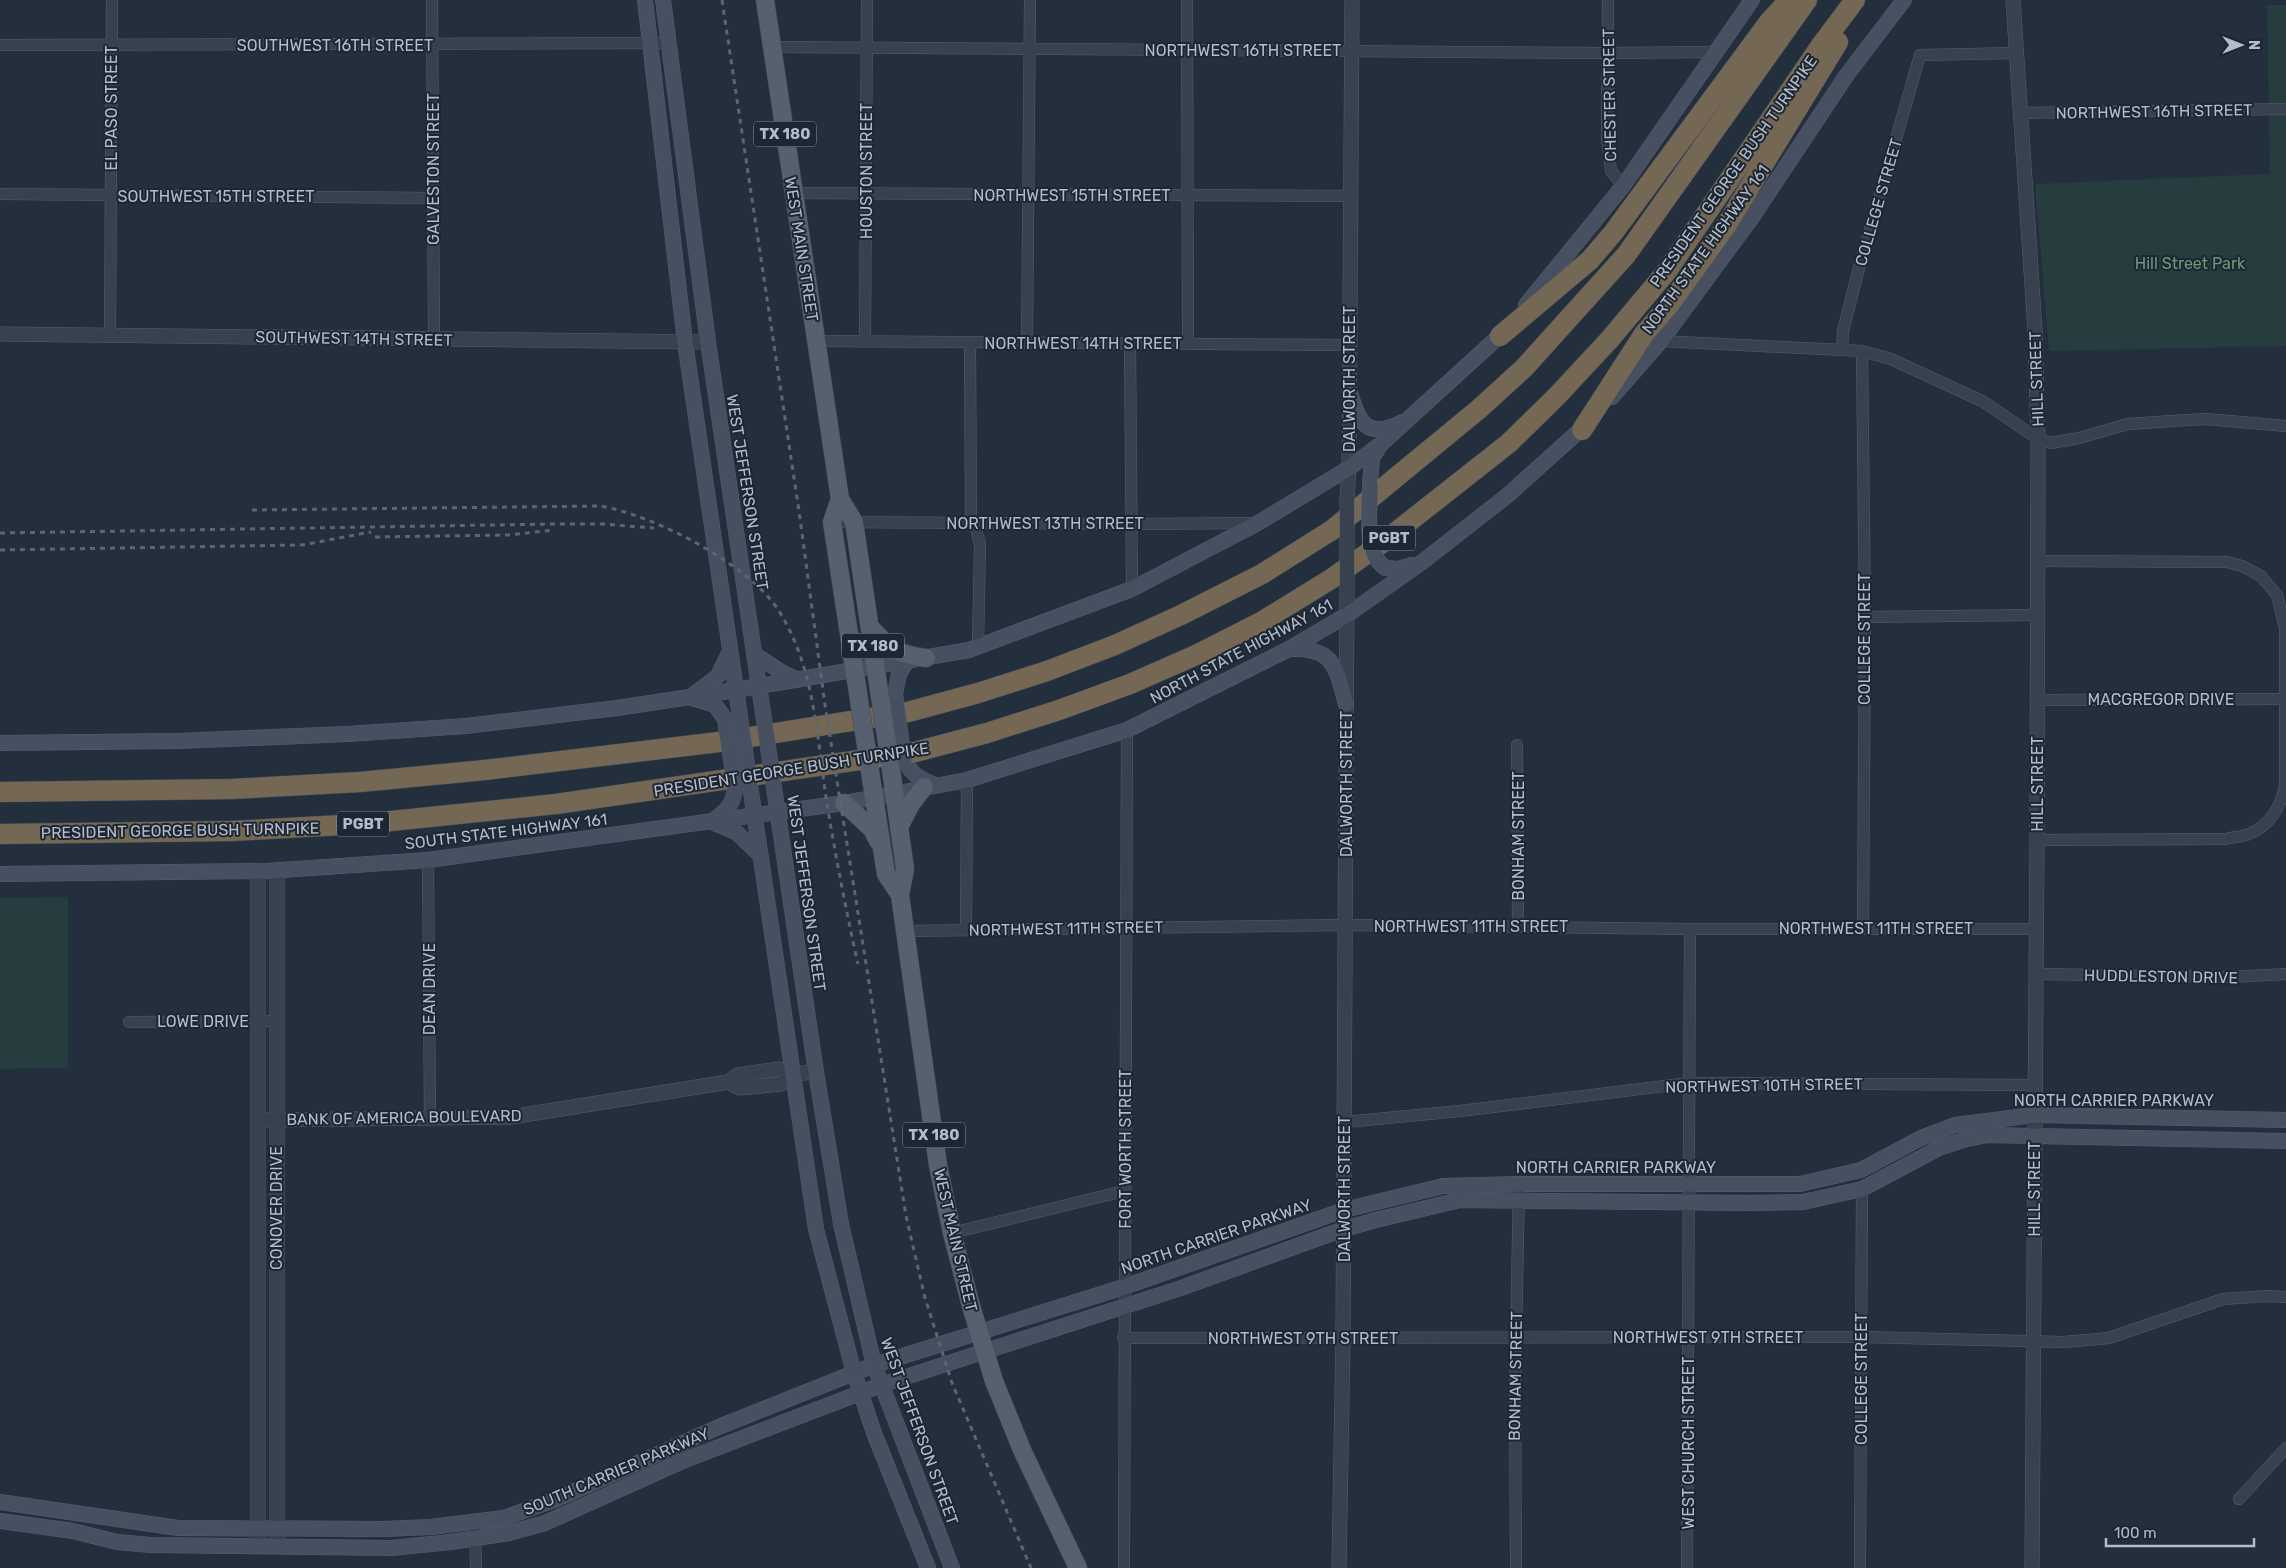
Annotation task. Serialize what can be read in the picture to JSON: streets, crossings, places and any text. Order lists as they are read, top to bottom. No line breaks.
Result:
{"streets":{"highway":["PRESIDENT GEORGE BUSH TURNPIKE","PGBT"],"main road":["TX 180","WEST MAIN STREET","NORTH STATE HIGHWAY 161","WEST JEFFERSON STREET","SOUTH STATE HIGHWAY 161","NORTH CARRIER PARKWAY","SOUTH CARRIER PARKWAY"],"street":["SOUTHWEST 16TH STREET","NORTHWEST 16TH STREET","CHESTER STREET","EL PASO STREET","GALVESTON STREET","HOUSTON STREET","NORTHWEST 15TH STREET","SOUTHWEST 15TH STREET","COLLEGE STREET","SOUTHWEST 14TH STREET","NORTHWEST 14TH STREET","DALWORTH STREET","HILL STREET","NORTHWEST 13TH STREET","MACGREGOR DRIVE","BONHAM STREET","NORTHWEST 11TH STREET","HUDDLESTON DRIVE","DEAN DRIVE","LOWE DRIVE","NORTHWEST 10TH STREET","BANK OF AMERICA BOULEVARD","FORT WORTH STREET","CONOVER DRIVE","NORTHWEST 9TH STREET","WEST CHURCH STREET"]},"crossings":[["SOUTHWEST 16TH STREET","EL PASO STREET"],["SOUTHWEST 16TH STREET","GALVESTON STREET"],["SOUTHWEST 16TH STREET","WEST JEFFERSON STREET"],["NORTHWEST 16TH STREET","CHESTER STREET"],["NORTHWEST 16TH STREET","HOUSTON STREET"],["NORTHWEST 16TH STREET","WEST MAIN STREET"],["NORTHWEST 16TH STREET","DALWORTH STREET"],["NORTHWEST 16TH STREET","HILL STREET"],["EL PASO STREET","SOUTHWEST 15TH STREET"],["EL PASO STREET","SOUTHWEST 14TH STREET"],["GALVESTON STREET","SOUTHWEST 15TH STREET"],["GALVESTON STREET","SOUTHWEST 14TH STREET"],["HOUSTON STREET","NORTHWEST 15TH STREET"],["HOUSTON STREET","NORTHWEST 14TH STREET"],["NORTHWEST 15TH STREET","WEST MAIN STREET"],["NORTHWEST 15TH STREET","DALWORTH STREET"],["COLLEGE STREET","HILL STREET"],["COLLEGE STREET","NORTHWEST 11TH STREET"],["COLLEGE STREET","NORTHWEST 9TH STREET"],["WEST MAIN STREET","NORTH STATE HIGHWAY 161"],["WEST MAIN STREET","NORTHWEST 14TH STREET"],["WEST MAIN STREET","NORTHWEST 13TH STREET"],["WEST MAIN STREET","SOUTH STATE HIGHWAY 161"],["WEST MAIN STREET","NORTHWEST 11TH STREET"],["NORTH STATE HIGHWAY 161","DALWORTH STREET"],["NORTH STATE HIGHWAY 161","SOUTH STATE HIGHWAY 161"],["NORTH STATE HIGHWAY 161","FORT WORTH STREET"],["SOUTHWEST 14TH STREET","WEST JEFFERSON STREET"],["NORTHWEST 14TH STREET","DALWORTH STREET"],["DALWORTH STREET","NORTHWEST 11TH STREET"],["DALWORTH STREET","NORTHWEST 10TH STREET"],["DALWORTH STREET","NORTH CARRIER PARKWAY"],["DALWORTH STREET","NORTHWEST 9TH STREET"],["HILL STREET","MACGREGOR DRIVE"],["HILL STREET","NORTHWEST 11TH STREET"],["HILL STREET","HUDDLESTON DRIVE"],["HILL STREET","NORTHWEST 10TH STREET"],["HILL STREET","NORTH CARRIER PARKWAY"],["HILL STREET","NORTHWEST 9TH STREET"],["WEST JEFFERSON STREET","SOUTH STATE HIGHWAY 161"],["WEST JEFFERSON STREET","BANK OF AMERICA BOULEVARD"],["WEST JEFFERSON STREET","SOUTH CARRIER PARKWAY"],["SOUTH STATE HIGHWAY 161","DEAN DRIVE"],["SOUTH STATE HIGHWAY 161","CONOVER DRIVE"],["BONHAM STREET","NORTHWEST 11TH STREET"],["BONHAM STREET","NORTH CARRIER PARKWAY"],["BONHAM STREET","NORTHWEST 9TH STREET"],["NORTHWEST 11TH STREET","FORT WORTH STREET"],["NORTHWEST 11TH STREET","WEST CHURCH STREET"],["DEAN DRIVE","BANK OF AMERICA BOULEVARD"],["LOWE DRIVE","CONOVER DRIVE"],["NORTHWEST 10TH STREET","WEST CHURCH STREET"],["NORTH CARRIER PARKWAY","FORT WORTH STREET"],["NORTH CARRIER PARKWAY","WEST CHURCH STREET"],["NORTH CARRIER PARKWAY","SOUTH CARRIER PARKWAY"],["BANK OF AMERICA BOULEVARD","CONOVER DRIVE"],["FORT WORTH STREET","NORTHWEST 9TH STREET"],["FORT WORTH STREET","SOUTH CARRIER PARKWAY"],["CONOVER DRIVE","SOUTH CARRIER PARKWAY"],["NORTHWEST 9TH STREET","WEST CHURCH STREET"]],"parks":["Hill Street Park"],"scale_bar":"100 m","north":"right"}
